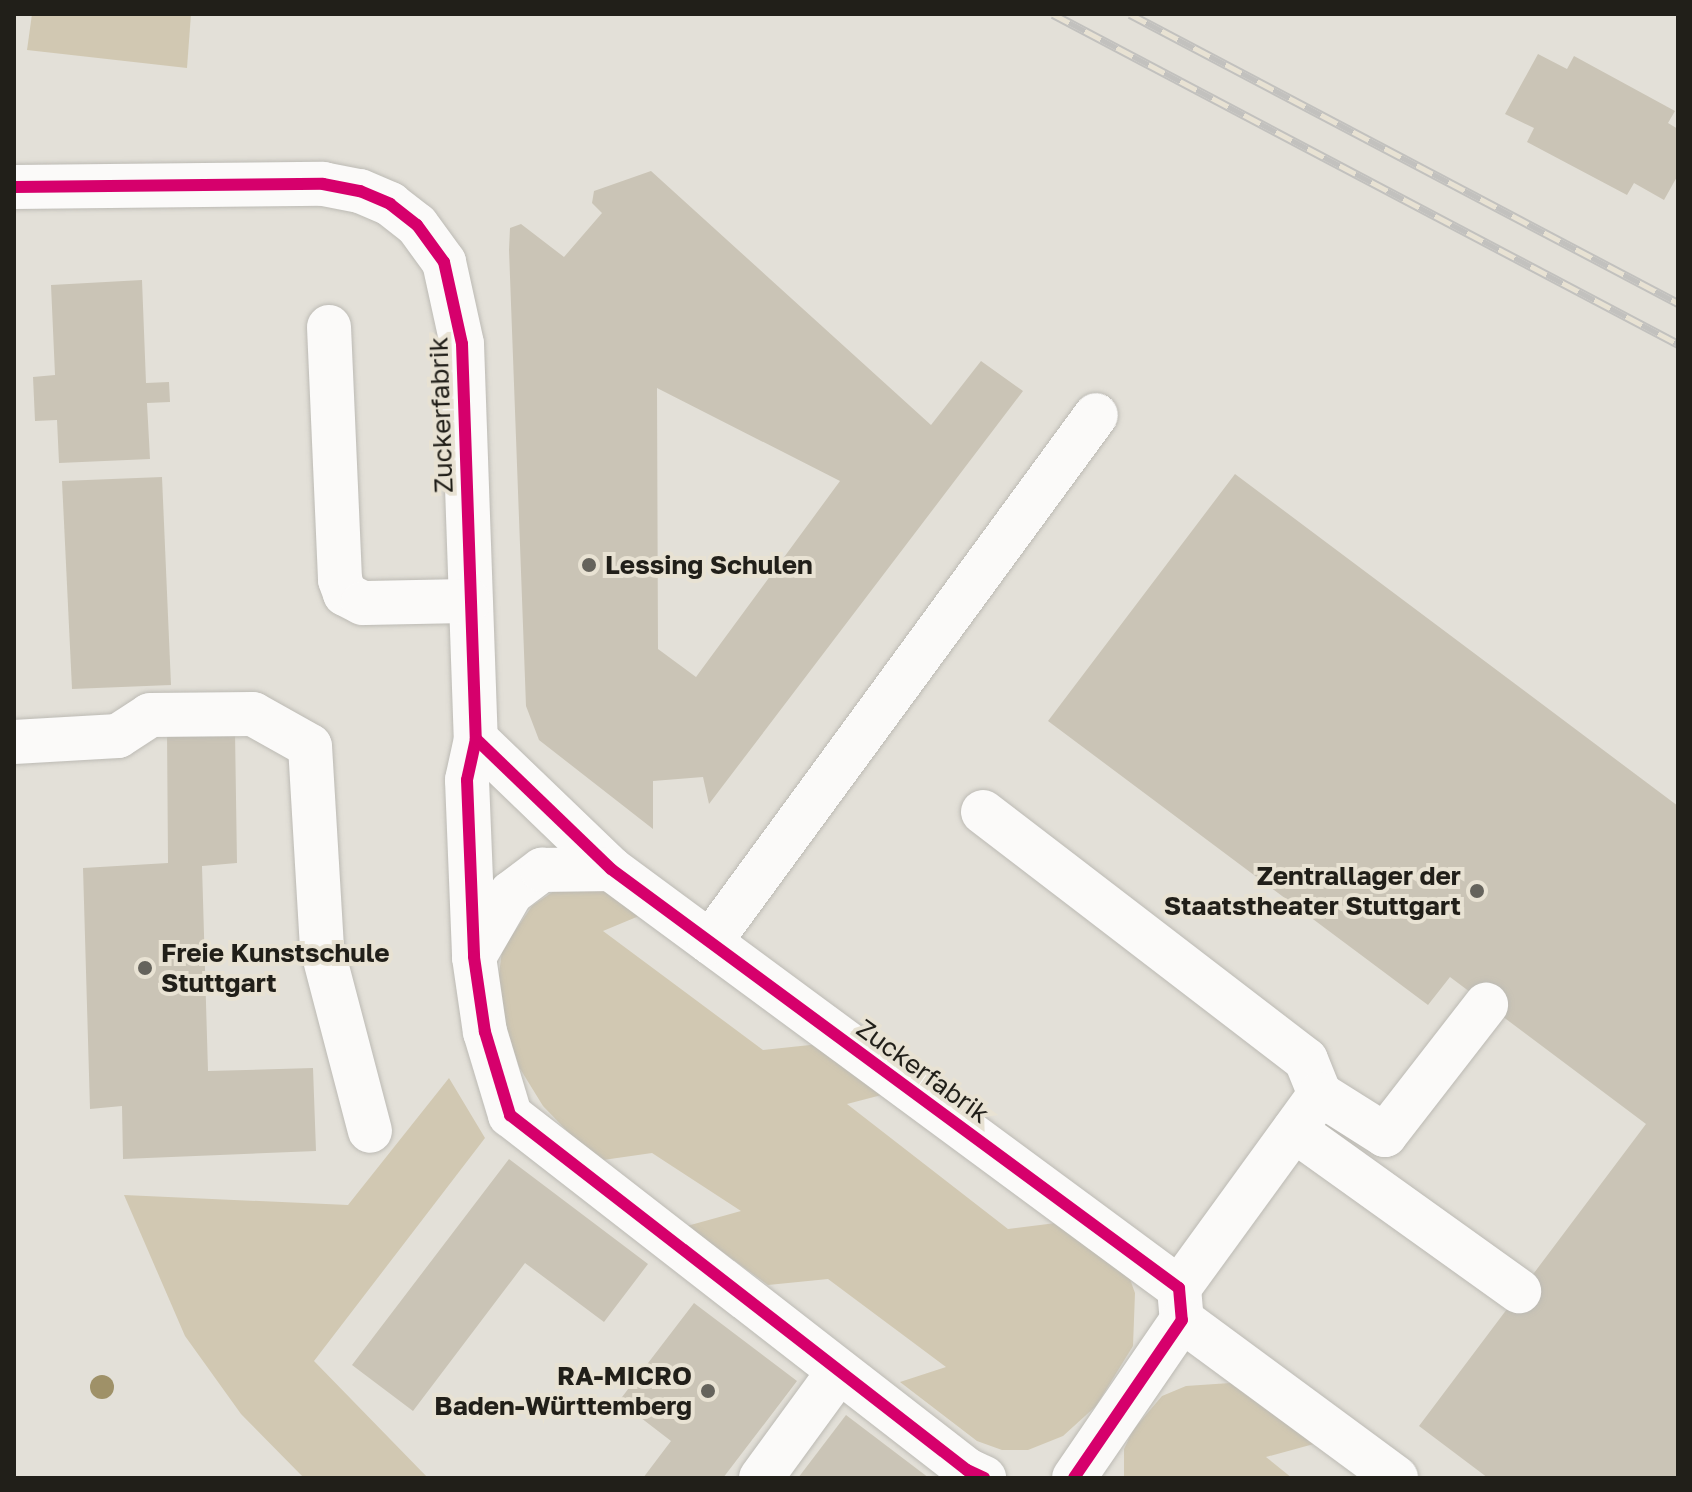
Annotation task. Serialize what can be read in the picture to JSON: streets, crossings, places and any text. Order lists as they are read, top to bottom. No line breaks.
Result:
{"streets":{"street":["Zuckerfabrik"]},"places":["Lessing Schulen","Zentrallager der Staatstheater Stuttgart","Freie Kunstschule Stuttgart","RA-MICRO Baden-Württemberg"]}
